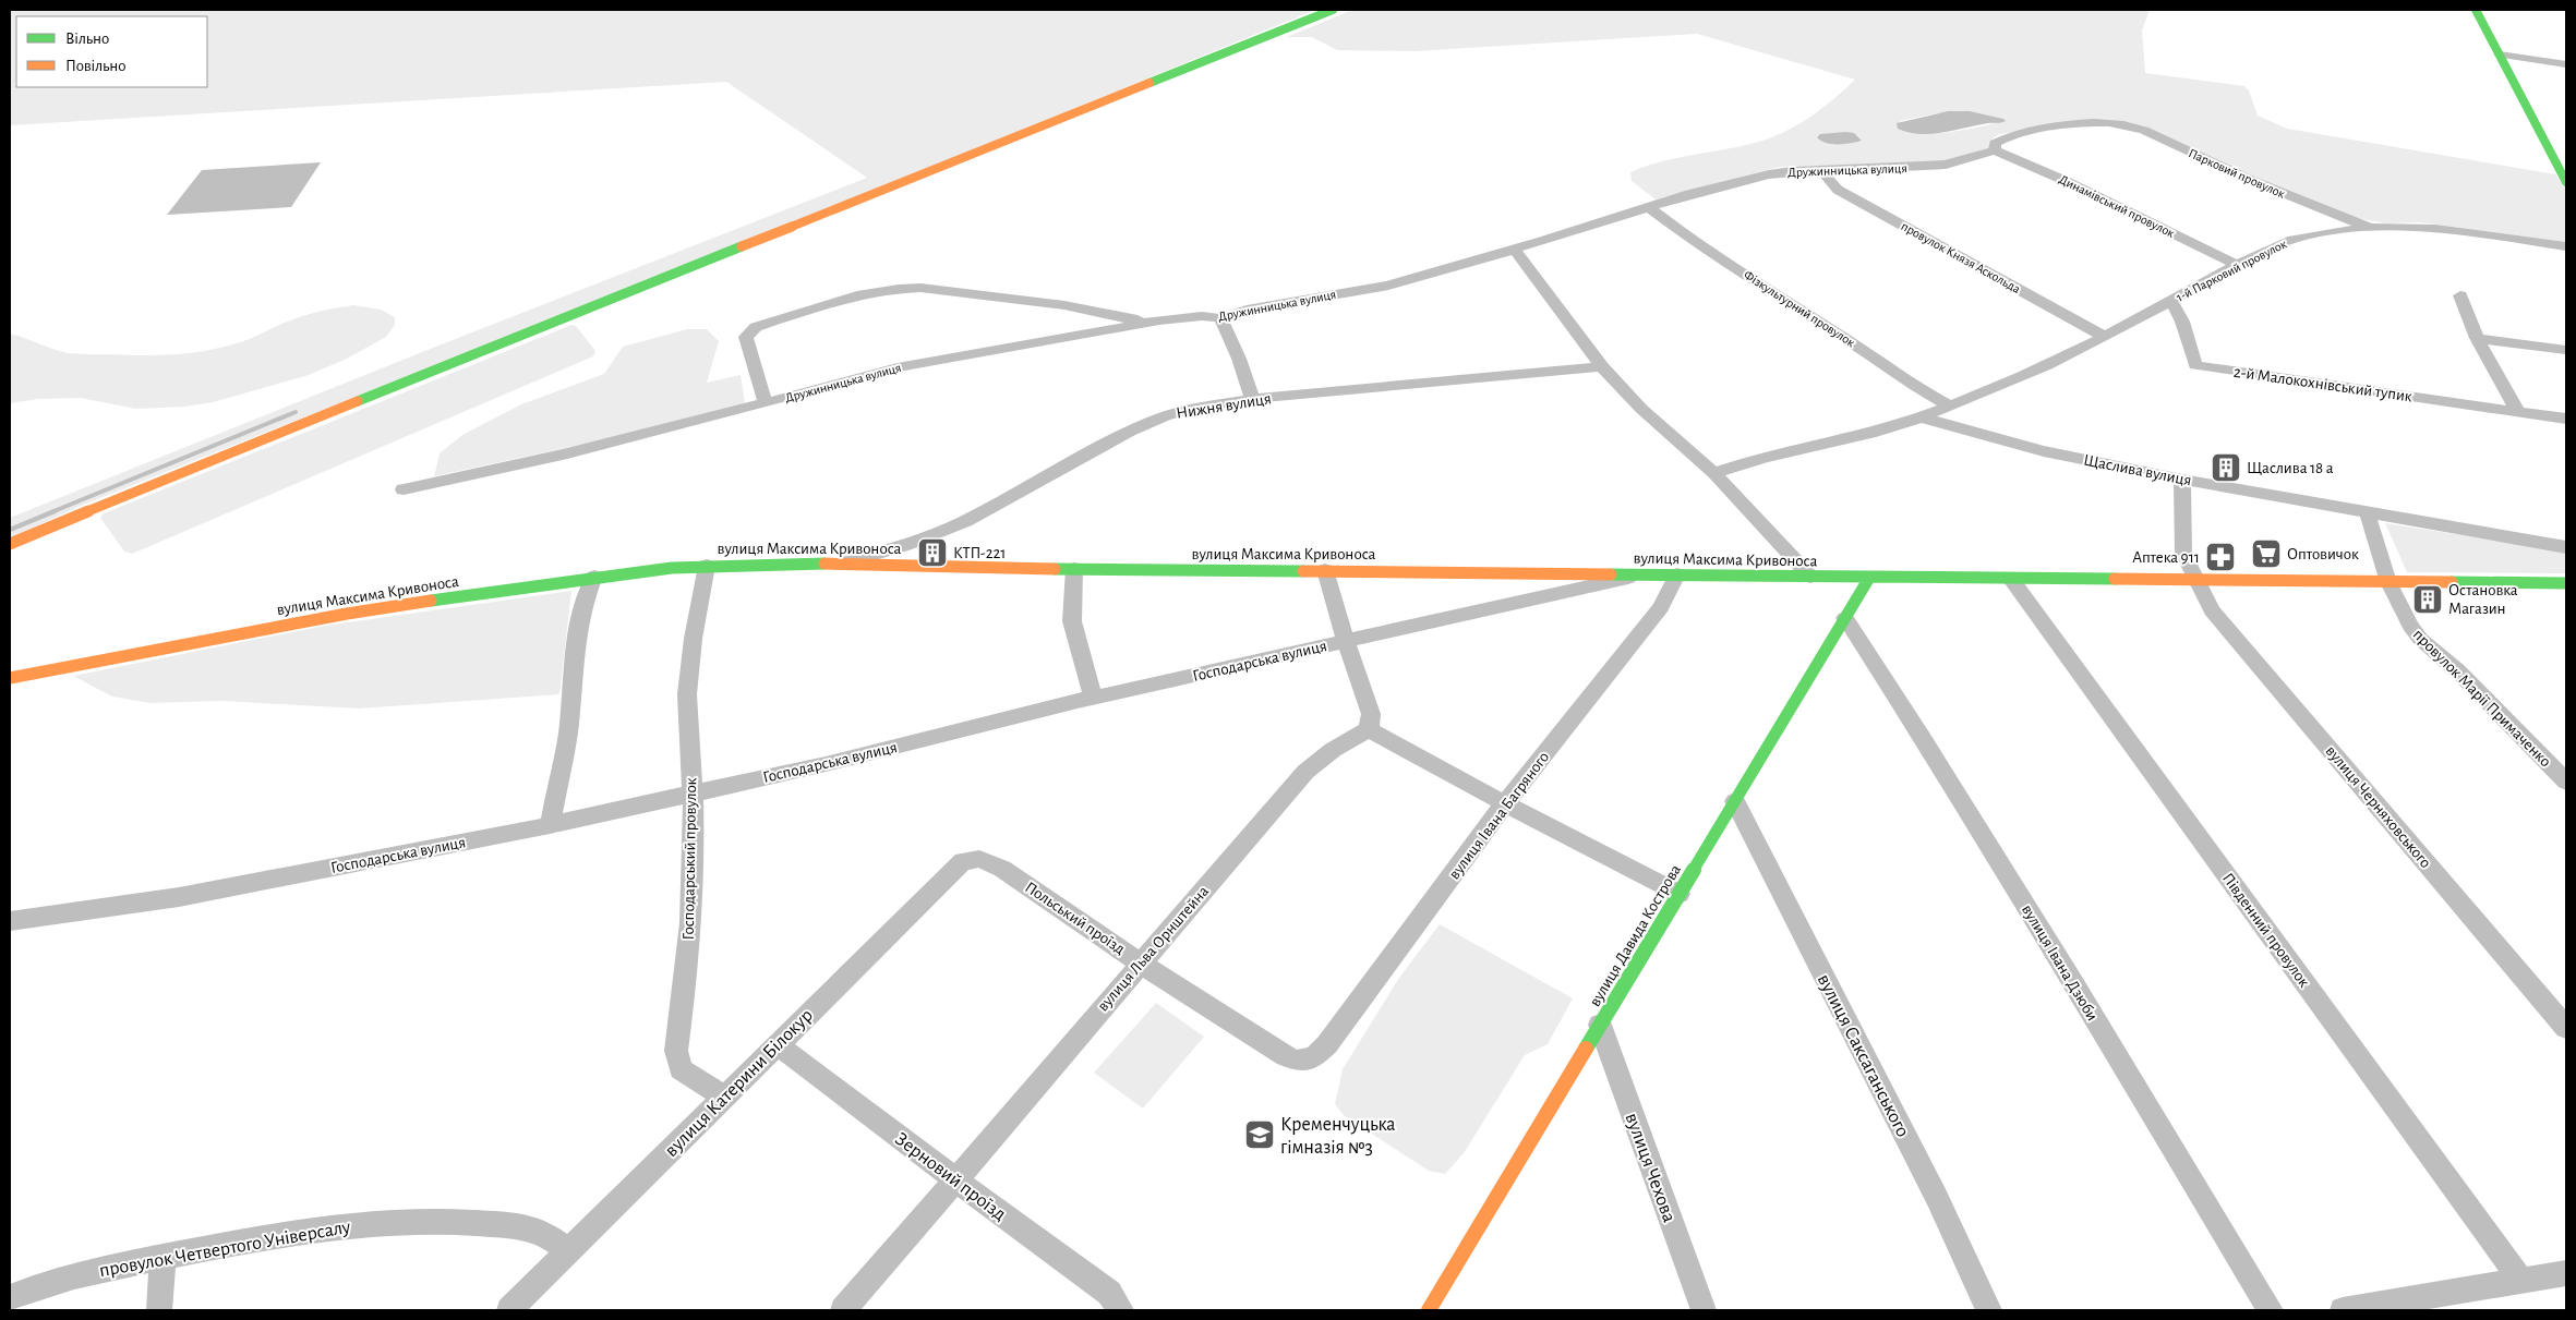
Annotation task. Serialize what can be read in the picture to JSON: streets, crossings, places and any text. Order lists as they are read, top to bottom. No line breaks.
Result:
{"streets":{"street":["Дружинницька вулиця","Парковий провулок","Динамівський провулок","провулок Князя Аскольда","1-й Парковий провулок","Фізкультурний провулок","2-й Малокохнівський тупик","Нижня вулиця","Щаслива вулиця","вулиця Максима Кривоноса","Господарська вулиця","провулок Марії Примаченко","вулиця Черняховського","вулиця Івана Багряного","Господарський провулок","Польський проїзд","Південний провулок","вулиця Давида Кострова","вулиця Льва Орнштейна","вулиця Івана Дзюби","вулиця Саксаганського","вулиця Катерини Білокур","вулиця Чехова","Зерновий проїзд","провулок Четвертого Універсалу"]},"crossings":[["Дружинницька вулиця","Парковий провулок"],["Дружинницька вулиця","Динамівський провулок"],["Дружинницька вулиця","провулок Князя Аскольда"],["Дружинницька вулиця","Фізкультурний провулок"],["Парковий провулок","1-й Парковий провулок"],["Динамівський провулок","1-й Парковий провулок"],["провулок Князя Аскольда","1-й Парковий провулок"],["1-й Парковий провулок","Фізкультурний провулок"],["1-й Парковий провулок","2-й Малокохнівський тупик"],["1-й Парковий провулок","Щаслива вулиця"],["Нижня вулиця","вулиця Максима Кривоноса"],["Щаслива вулиця","провулок Марії Примаченко"],["Щаслива вулиця","вулиця Черняховського"],["вулиця Максима Кривоноса","Господарська вулиця"],["вулиця Максима Кривоноса","провулок Марії Примаченко"],["вулиця Максима Кривоноса","вулиця Черняховського"],["вулиця Максима Кривоноса","вулиця Івана Багряного"],["вулиця Максима Кривоноса","Господарський провулок"],["вулиця Максима Кривоноса","Південний провулок"],["вулиця Максима Кривоноса","вулиця Давида Кострова"],["Господарська вулиця","Господарський провулок"],["вулиця Івана Багряного","Польський проїзд"],["Господарський провулок","вулиця Катерини Білокур"],["Польський проїзд","вулиця Льва Орнштейна"],["Польський проїзд","вулиця Катерини Білокур"],["вулиця Давида Кострова","вулиця Івана Дзюби"],["вулиця Давида Кострова","вулиця Саксаганського"],["вулиця Давида Кострова","вулиця Чехова"],["вулиця Льва Орнштейна","Зерновий проїзд"],["вулиця Катерини Білокур","Зерновий проїзд"],["вулиця Катерини Білокур","провулок Четвертого Універсалу"]],"places":{"building":["Щаслива 18 а","КТП-221","Остановка Магазин"],"supermarket":["Оптовичок"],"pharmacy":["Аптека 911"],"school or university":["Кременчуцька гімназія №3"]},"legend":["Вільно","Повільно"]}
